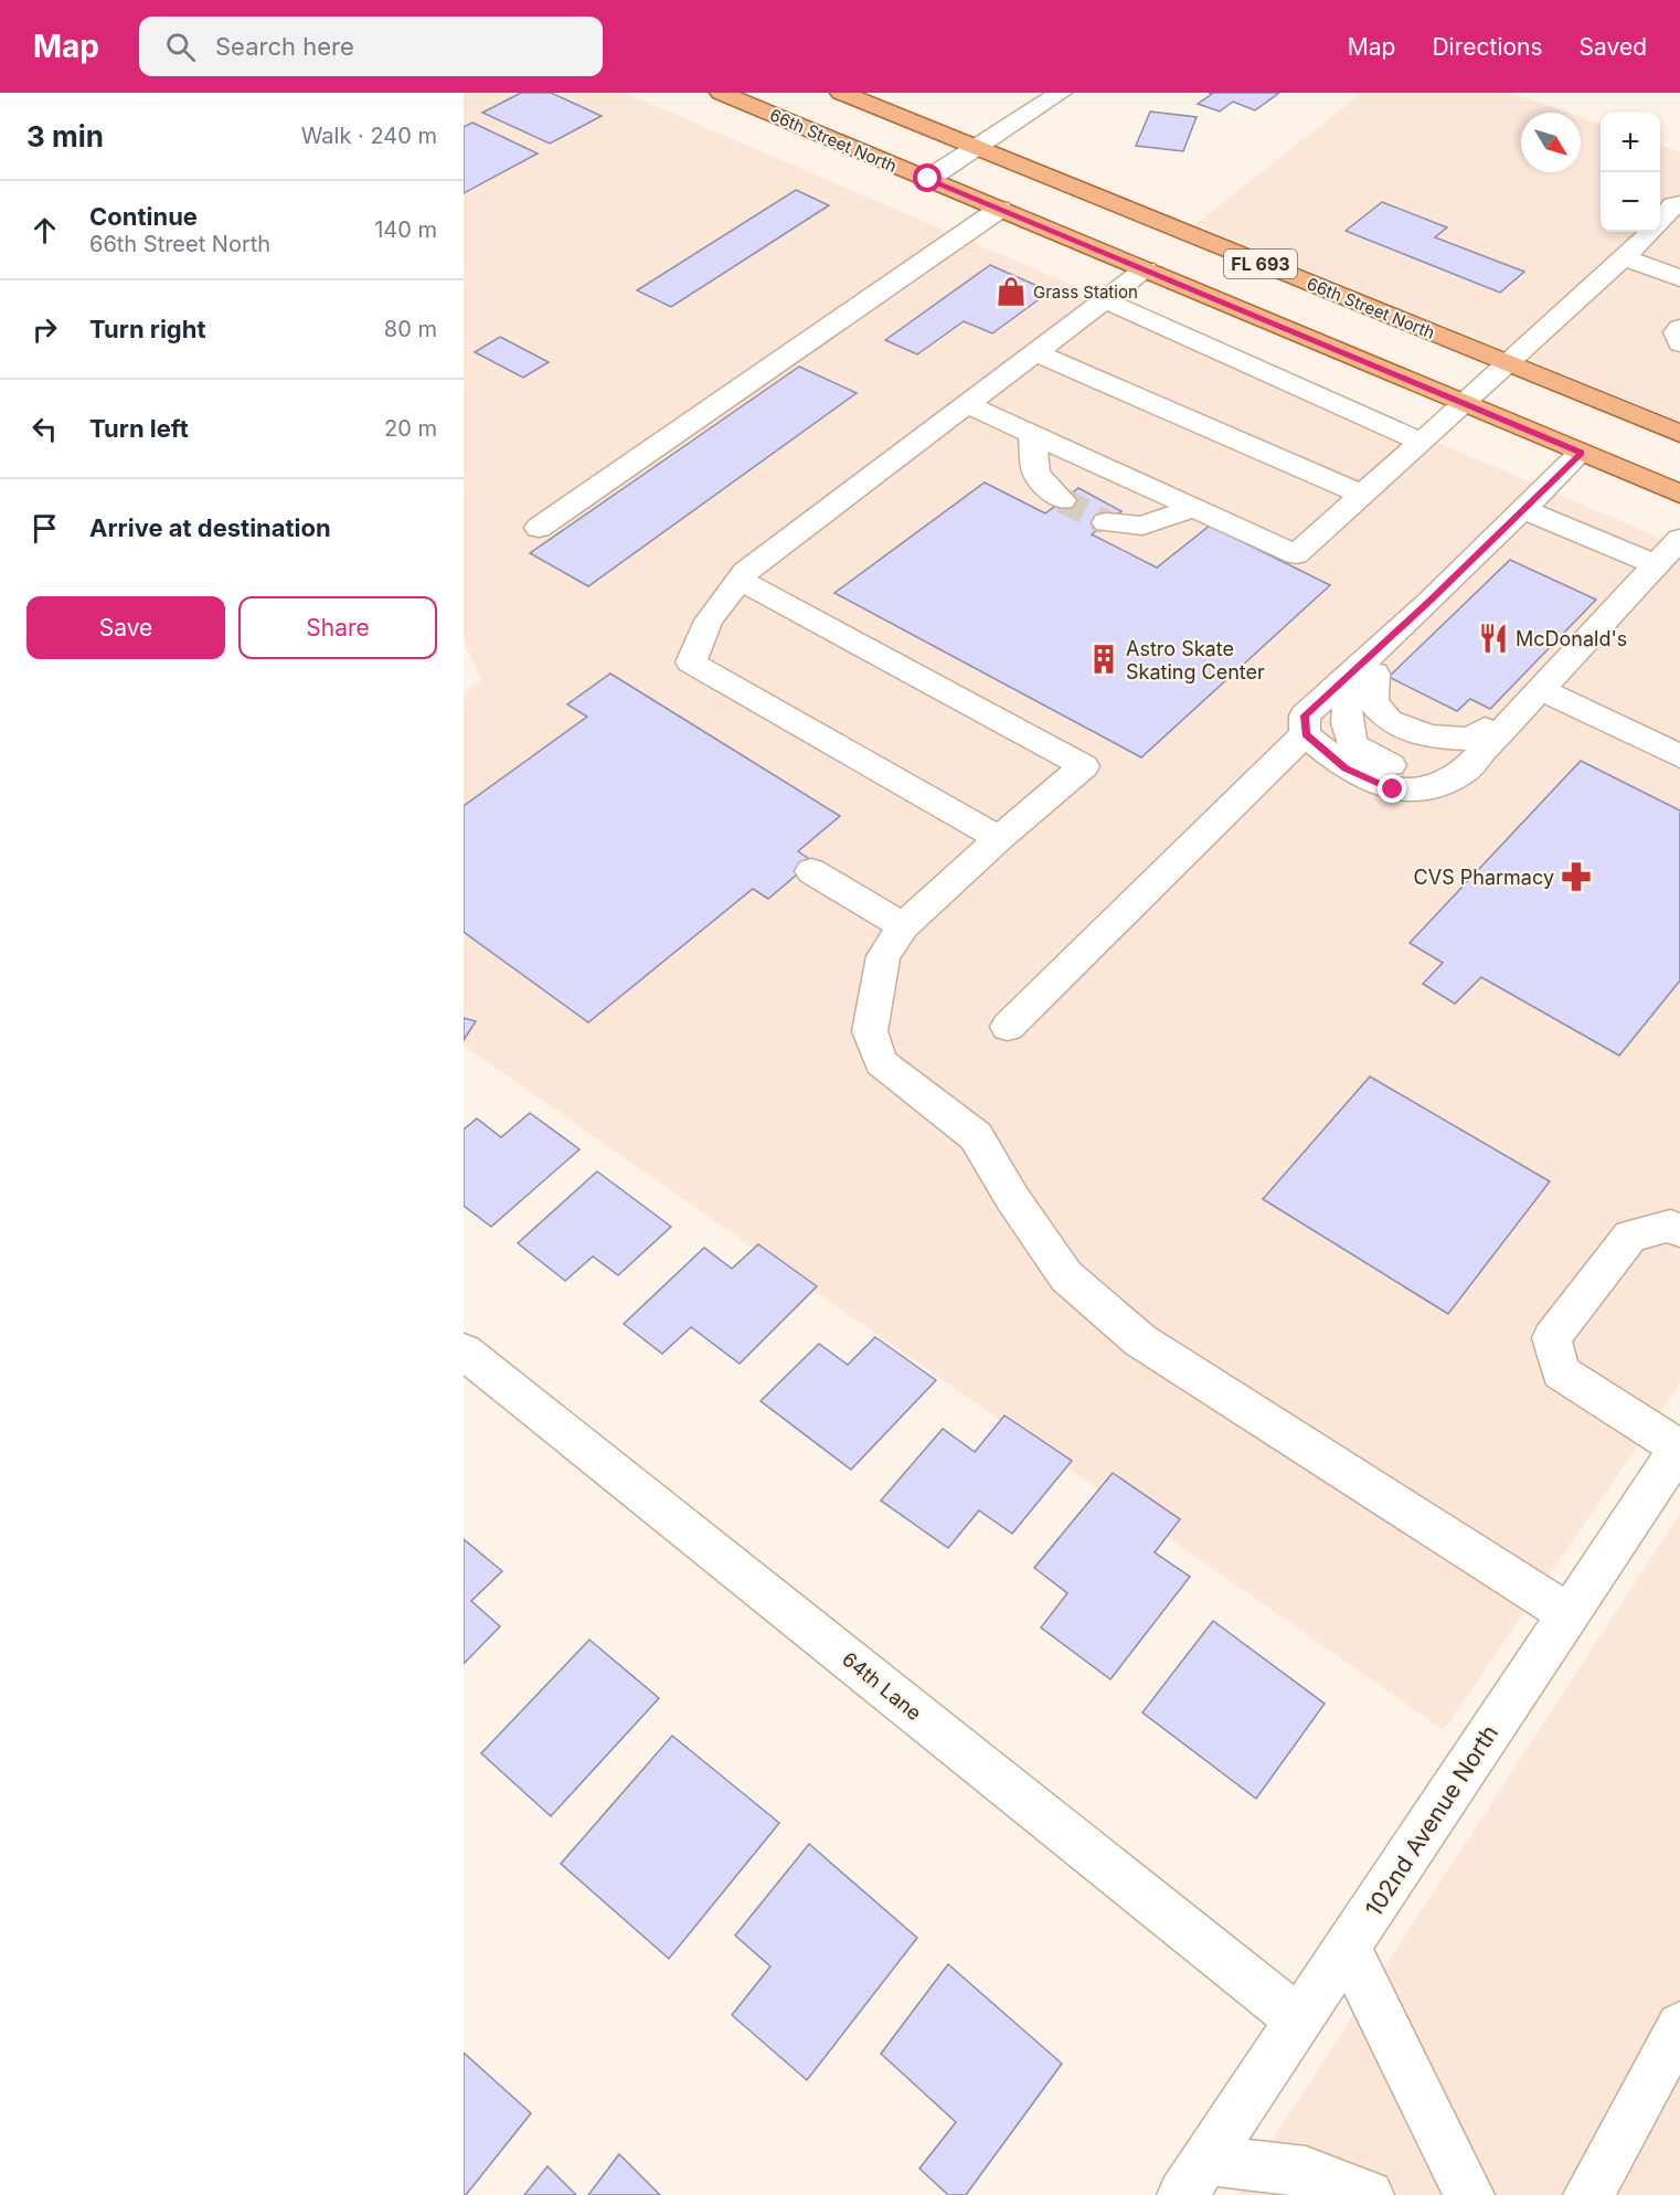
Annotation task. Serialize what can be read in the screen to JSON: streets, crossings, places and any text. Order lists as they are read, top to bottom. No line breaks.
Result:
{"streets":{"main road":["66th Street North","FL 693"],"street":["64th Lane","102nd Avenue North"]},"crossings":[["64th Lane","102nd Avenue North"]],"places":{"shop":["Grass Station"],"restaurant":["McDonald's"],"building":["Astro Skate Skating Center"],"pharmacy":["CVS Pharmacy"]},"north":"bottom right","page":{"header":"Map","search":"Search here","nav":["Map","Directions","Saved"],"heading":["3 min","Walk · 240 m"],"map_buttons":["+","−"],"list":[["Continue","66th Street North","140 m"],["Turn right","80 m"],["Turn left","20 m"],"Arrive at destination"],"buttons":["Save","Share"]}}
